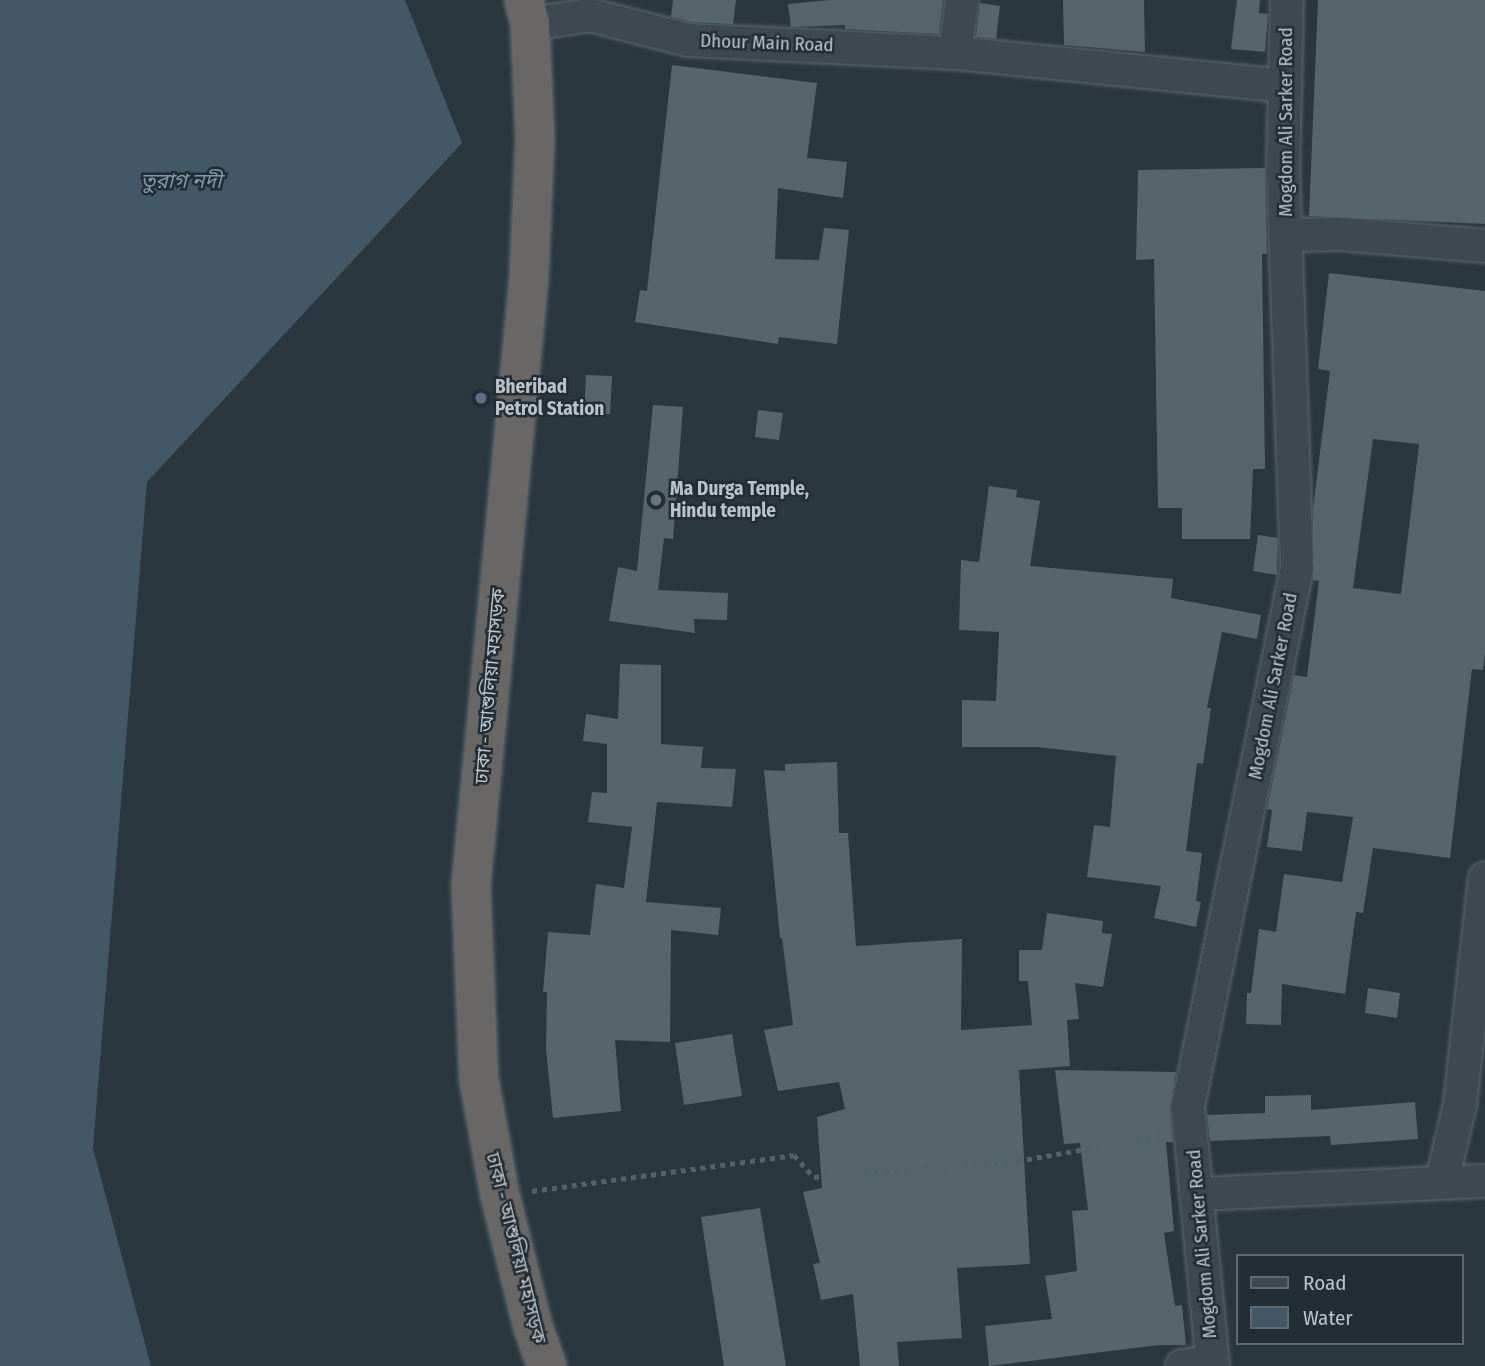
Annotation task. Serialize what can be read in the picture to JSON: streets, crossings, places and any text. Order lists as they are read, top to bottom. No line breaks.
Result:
{"streets":{"highway":["ঢাকা - আশুলিয়া মহাসড়ক"],"street":["Dhour Main Road","Mogdom Ali Sarker Road"]},"crossings":[["Dhour Main Road","Mogdom Ali Sarker Road"],["Dhour Main Road","ঢাকা - আশুলিয়া মহাসড়ক"]],"water":["তুরাগ নদী"],"places":["Bheribad Petrol Station","Ma Durga Temple, Hindu temple"],"legend":["Road","Water"]}
